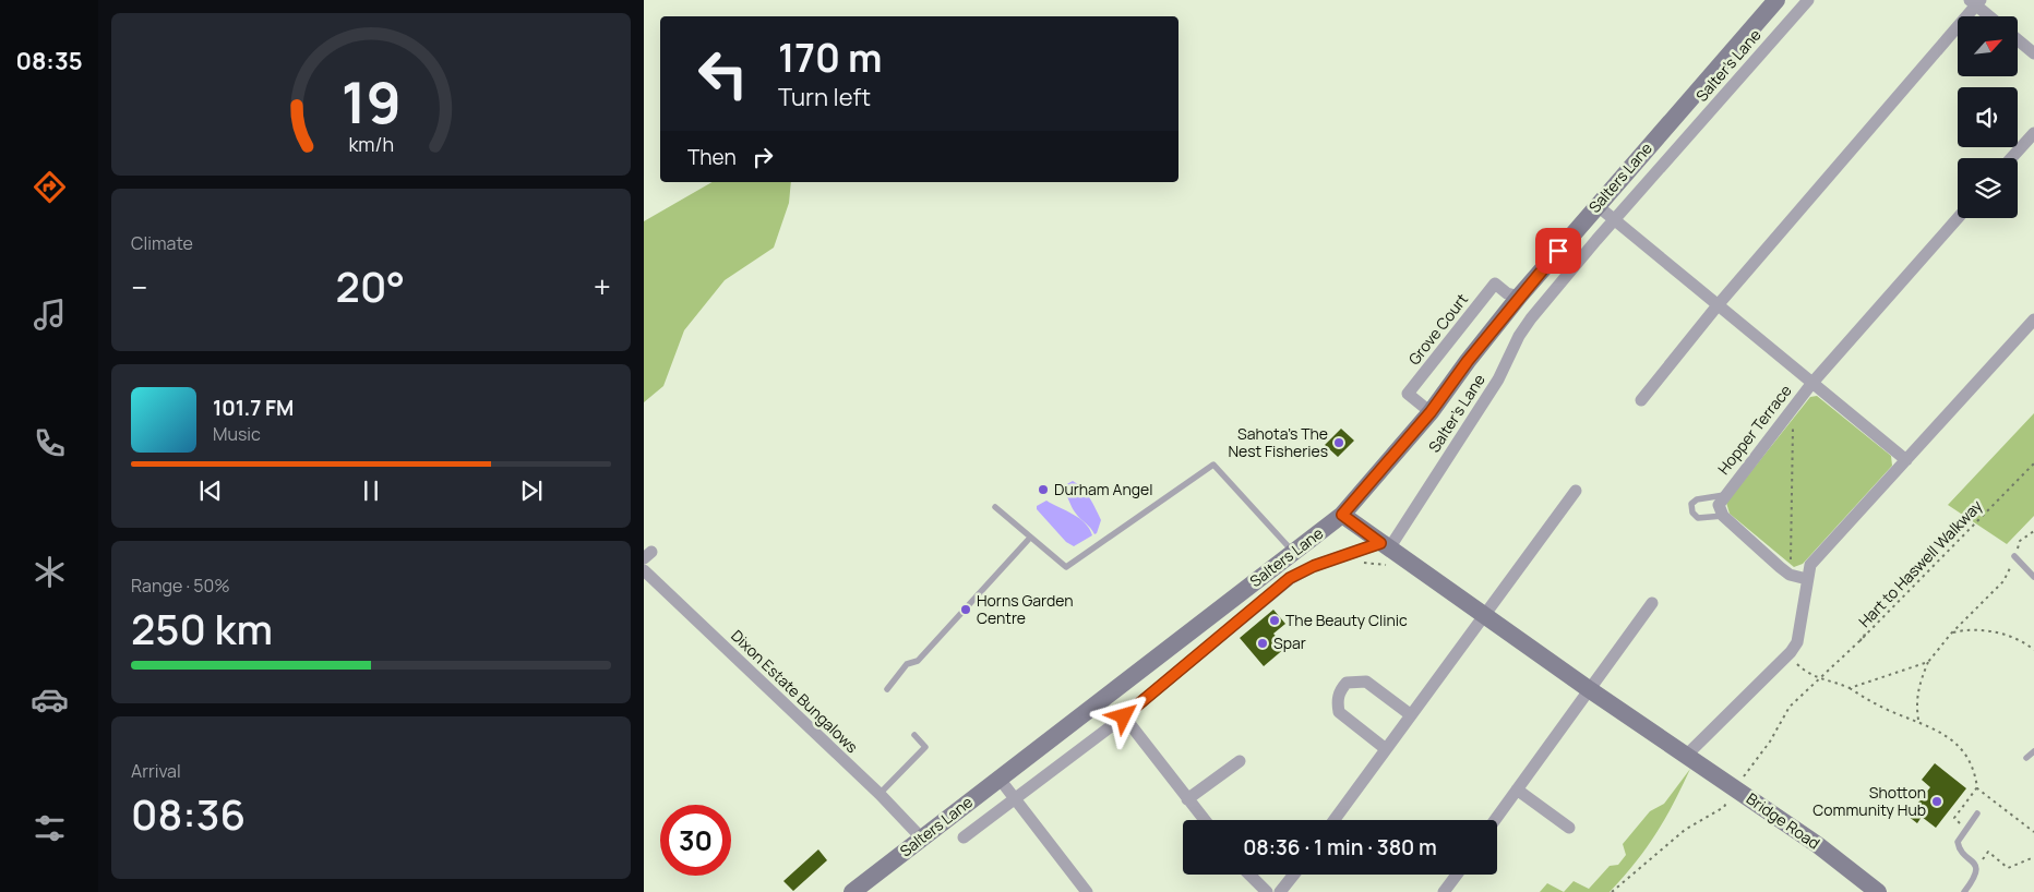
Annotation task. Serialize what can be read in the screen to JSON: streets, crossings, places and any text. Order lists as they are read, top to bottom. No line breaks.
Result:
{"streets":{"main road":["Salters Lane","Bridge Road"],"street":["Salter's Lane","Grove Court","Hopper Terrace","Dixon Estate Bungalows"],"path":["Hart to Haswell Walkway"]},"crossings":[["Salter's Lane","Bridge Road"],["Salters Lane","Grove Court"],["Salters Lane","Dixon Estate Bungalows"],["Salters Lane","Bridge Road"]],"places":["Sahota's The Nest Fisheries","Durham Angel","Horns Garden Centre","The Beauty Clinic","Spar","Shotton Community Hub"],"north":"top right","page":{"tabs":"08:35","turn":["170 m","Turn left"],"then":"Then","tile":["Climate",["Range · 50%","250 km"],["Arrival","08:36"]],"heat":["−","20°","+"],"song":["101.7 FM","Music"],"limit":"30","trip":"08:36 · 1 min · 380 m","gauge":["19","km/h"]}}
